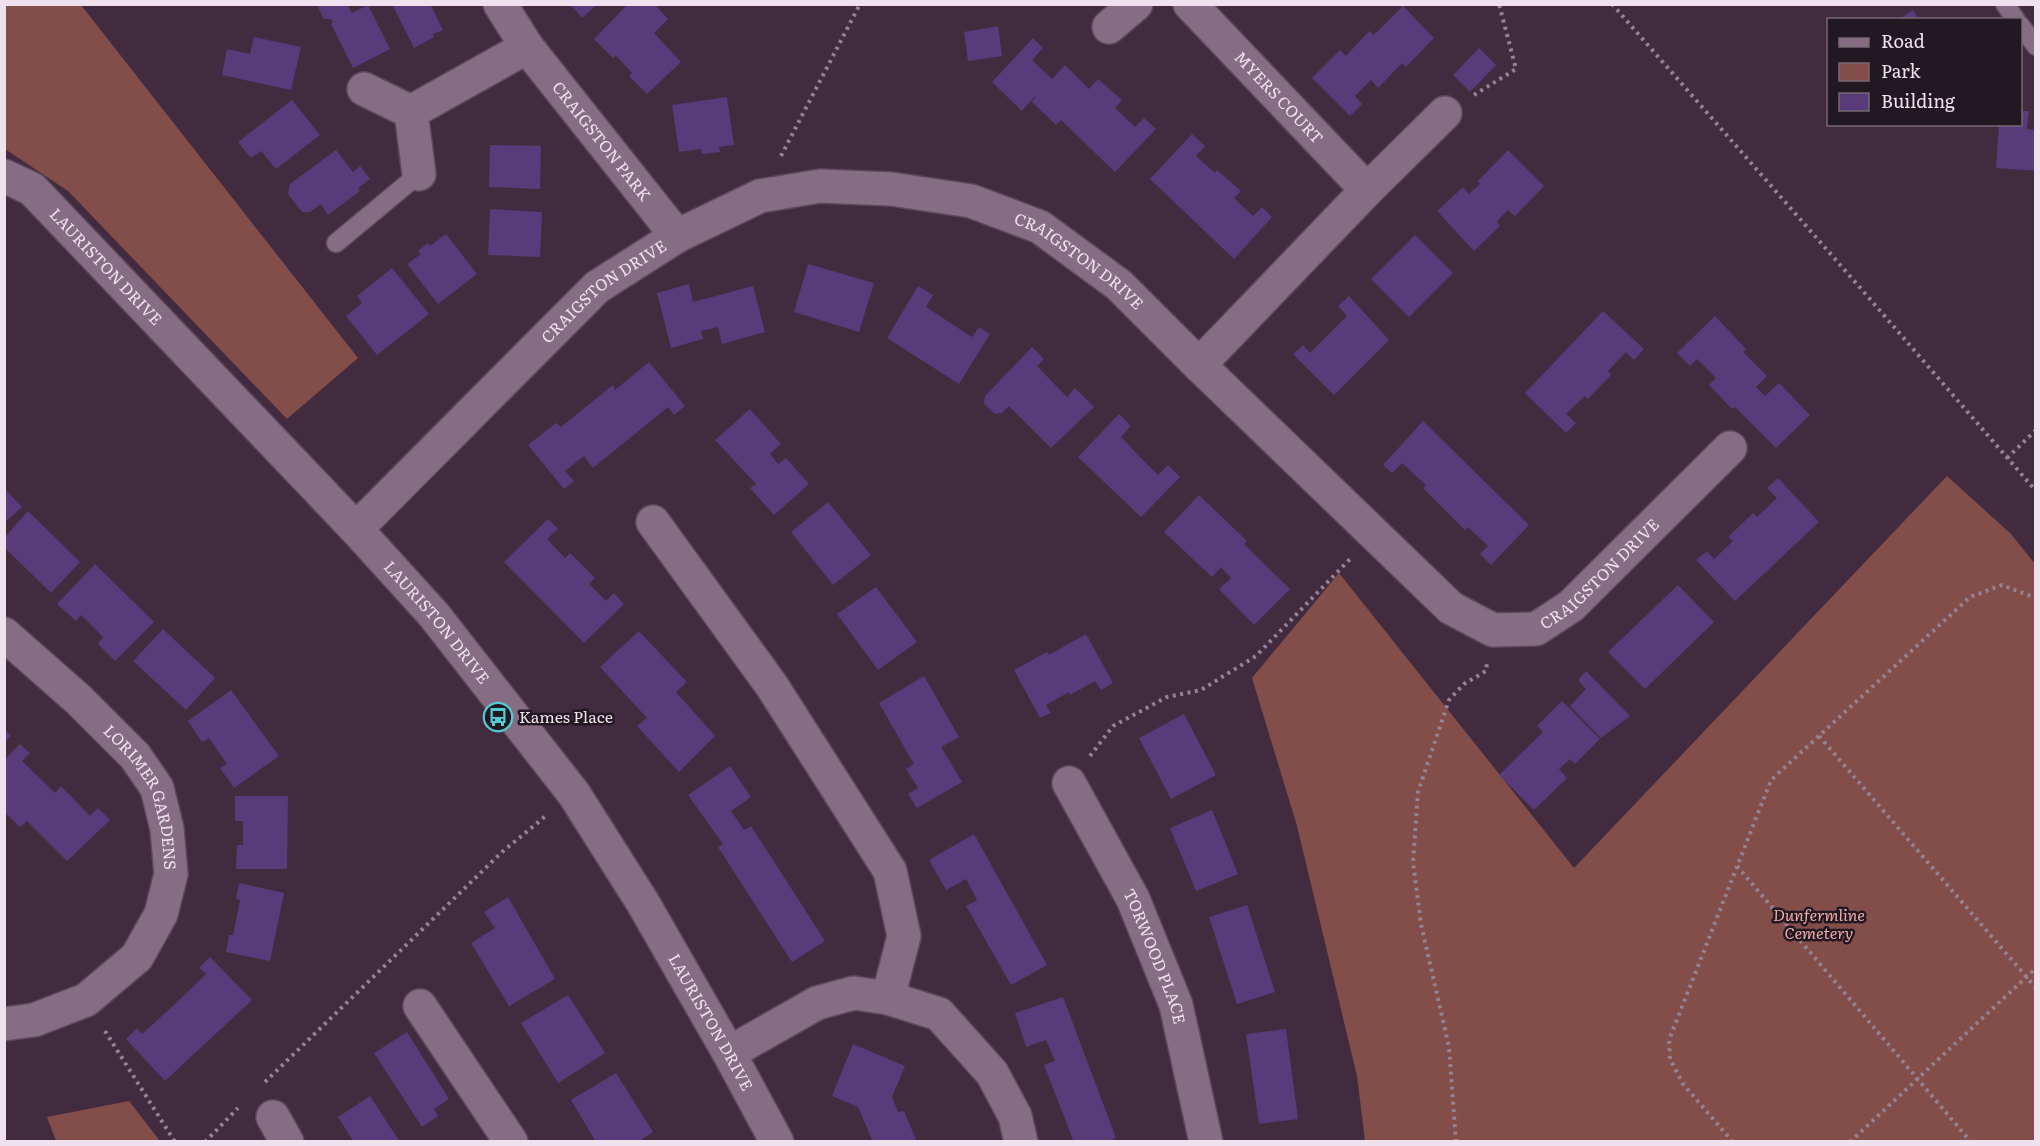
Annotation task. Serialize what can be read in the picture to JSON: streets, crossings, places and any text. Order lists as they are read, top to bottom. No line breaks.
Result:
{"streets":{"street":["MYERS COURT","CRAIGSTON PARK","CRAIGSTON DRIVE","LAURISTON DRIVE","LORIMER GARDENS","TORWOOD PLACE"]},"crossings":[["CRAIGSTON PARK","CRAIGSTON DRIVE"],["CRAIGSTON DRIVE","LAURISTON DRIVE"]],"parks":["Dunfermline Cemetery"],"places":{"bus stop":["Kames Place"]},"legend":["Road","Park","Building"]}
